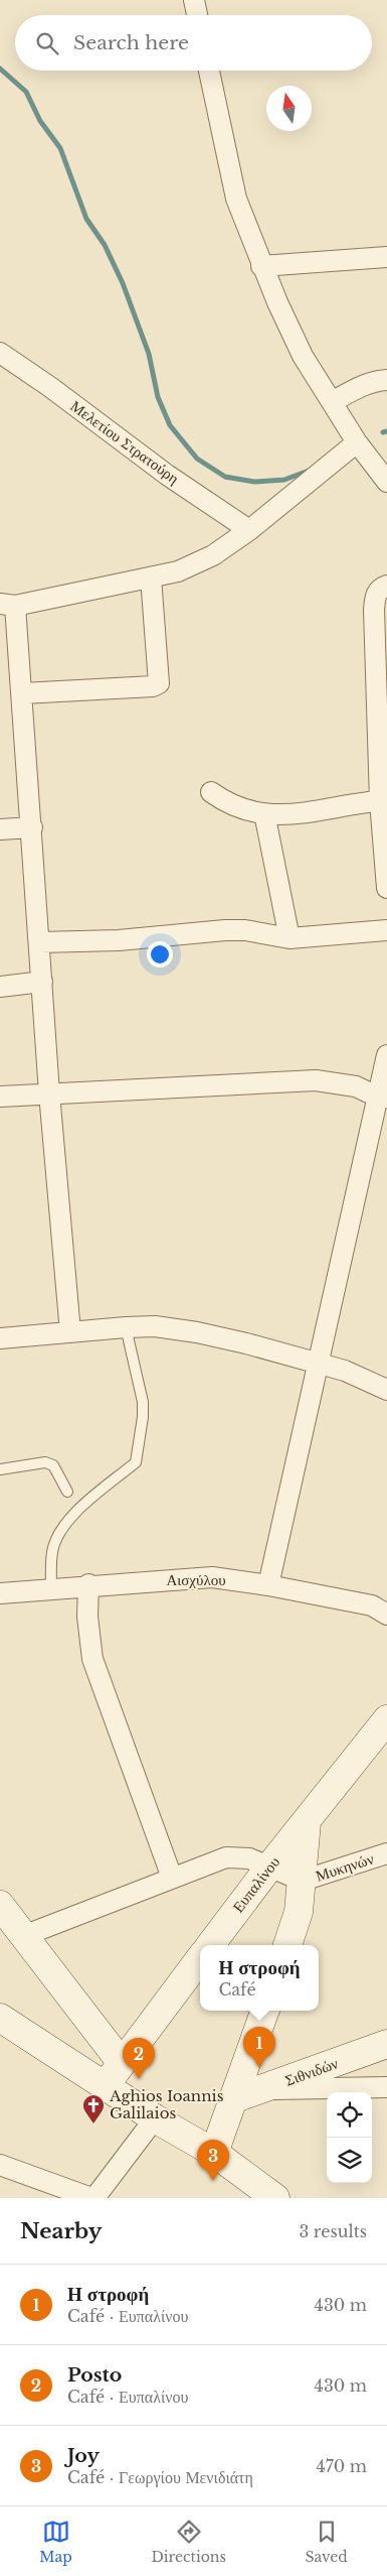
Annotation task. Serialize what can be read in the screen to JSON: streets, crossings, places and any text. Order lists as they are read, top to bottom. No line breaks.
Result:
{"streets":{"street":["Μελετίου Στρατούρη","Αισχύλου","Μυκηνών","Ευπαλίνου","Σιθνιδών"]},"crossings":[["Μυκηνών","Ευπαλίνου"]],"places":{"church":["Aghios Ioannis Galilaios"]},"north":"top","page":{"search":"Search here","popup":["Η στροφή","Café"],"pins":["1","2","3"],"heading":["Nearby","3 results"],"list":[{"mark":"1","name":"Η στροφή","note":"Café · Ευπαλίνου","value":"430 m"},{"mark":"2","name":"Posto","note":"Café · Ευπαλίνου","value":"430 m"},{"mark":"3","name":"Joy","note":"Café · Γεωργίου Μενιδιάτη","value":"470 m"}],"nav":["Map","Directions","Saved"]}}
